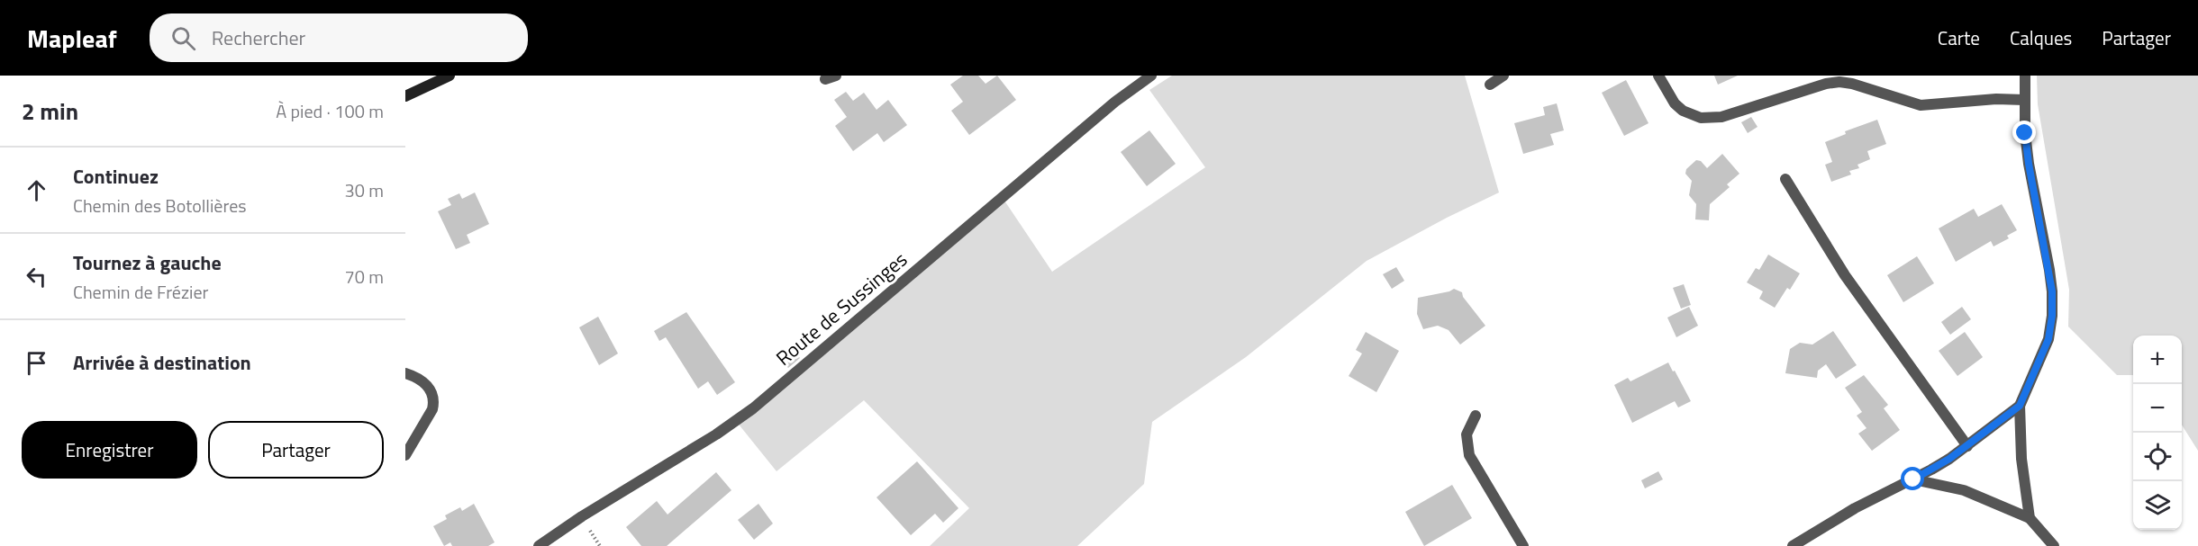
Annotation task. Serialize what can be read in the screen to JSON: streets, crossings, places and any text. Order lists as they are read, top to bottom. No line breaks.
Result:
{"streets":{"street":["Route de Sussinges"]},"page":{"header":"Mapleaf","search":"Rechercher","nav":["Carte","Calques","Partager"],"heading":["2 min","À pied · 100 m"],"list":[["Continuez","Chemin des Botollières","30 m"],["Tournez à gauche","Chemin de Frézier","70 m"],"Arrivée à destination"],"map_buttons":["+","−"],"buttons":["Enregistrer","Partager"]}}
